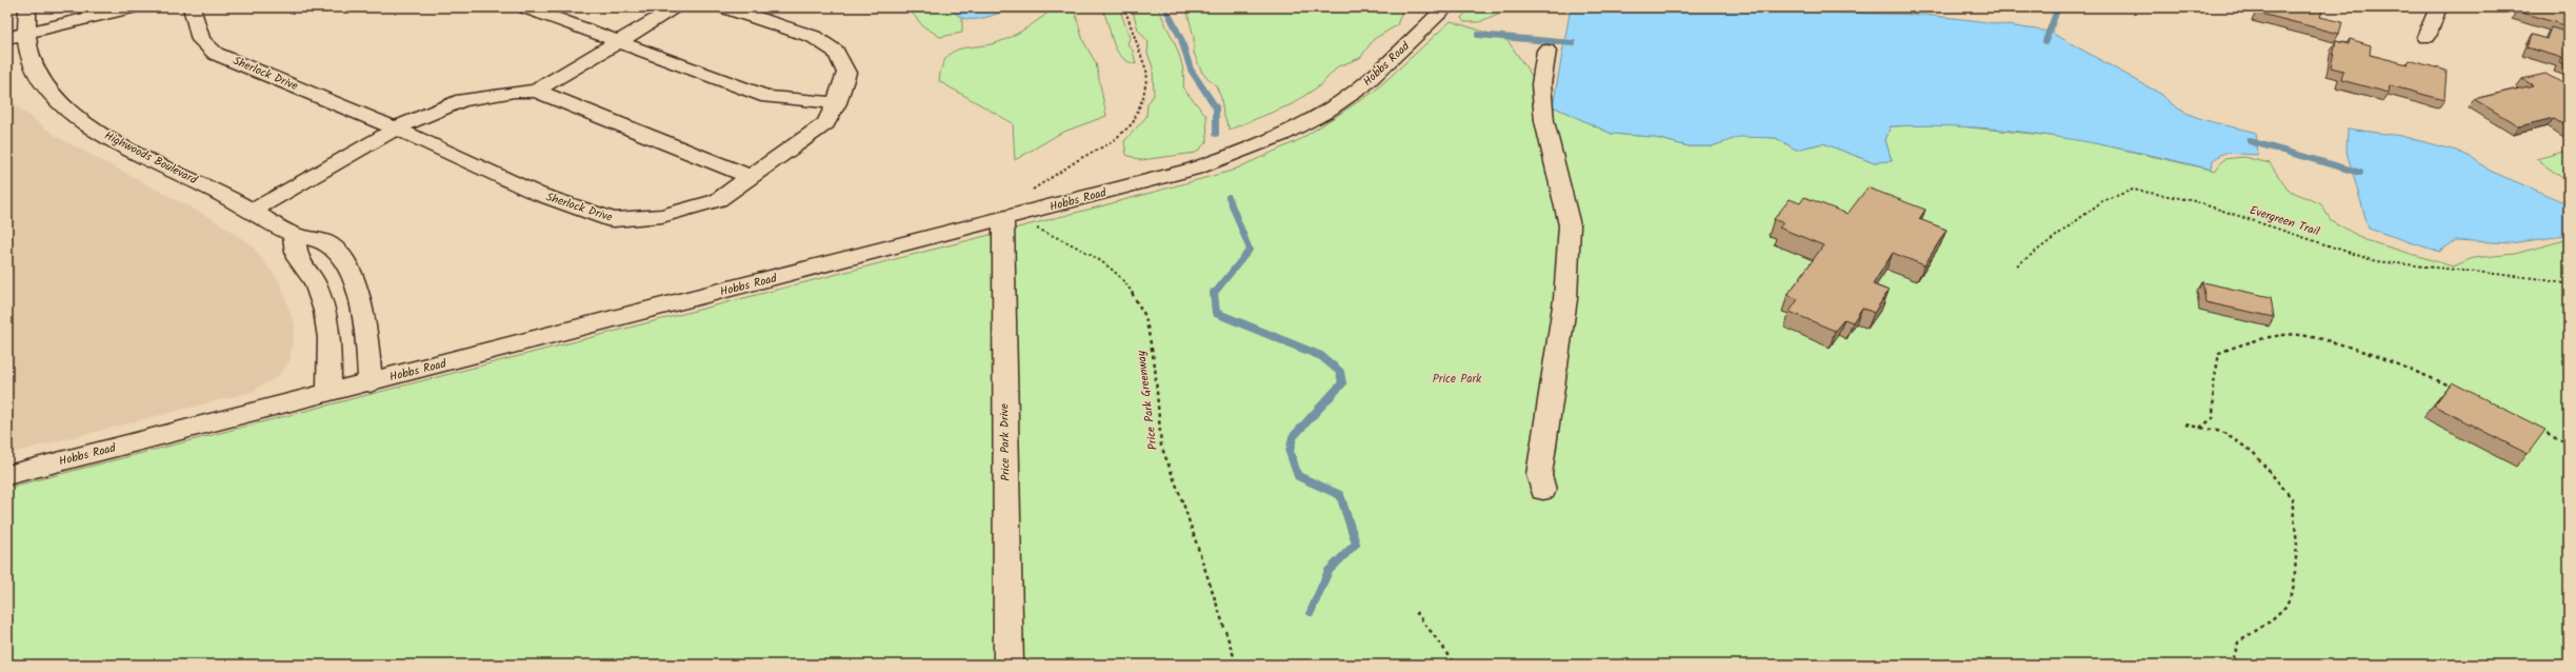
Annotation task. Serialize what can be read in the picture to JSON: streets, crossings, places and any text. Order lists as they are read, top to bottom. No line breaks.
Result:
{"streets":{"street":["Hobbs Road","Sherlock Drive","Highwoods Boulevard","Price Park Drive"],"path":["Evergreen Trail","Price Park Greenway"]},"crossings":[["Hobbs Road","Highwoods Boulevard"],["Hobbs Road","Price Park Greenway"],["Hobbs Road","Price Park Drive"]],"parks":["Price Park"]}
